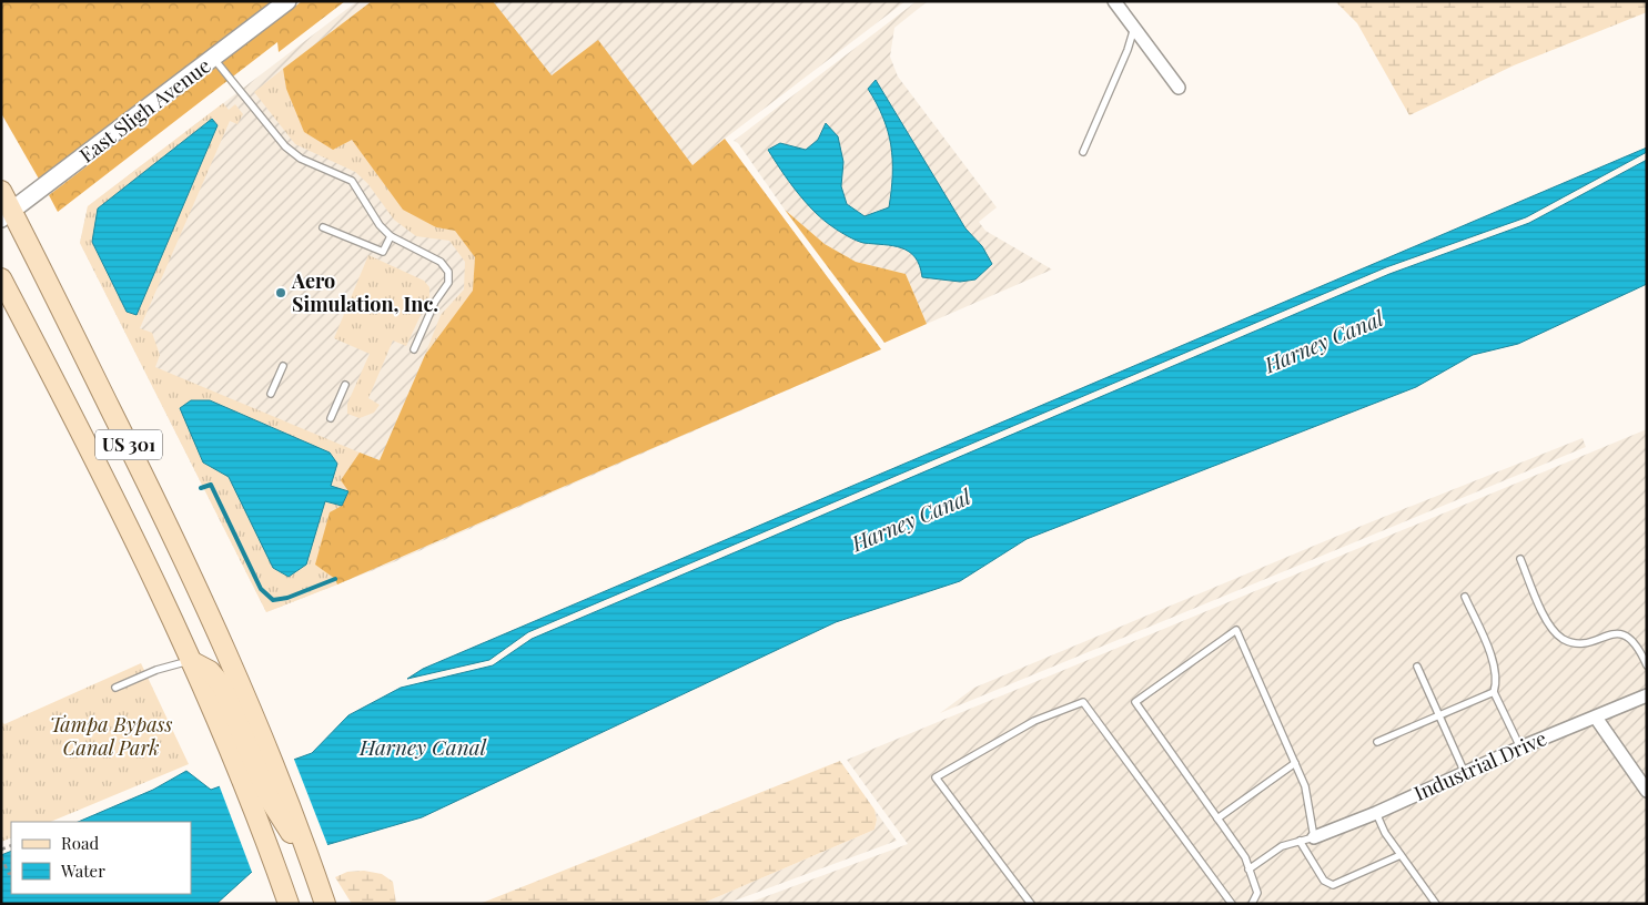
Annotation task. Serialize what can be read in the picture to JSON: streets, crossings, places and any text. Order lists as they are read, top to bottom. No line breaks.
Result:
{"streets":{"main road":["US 301"],"street":["East Sligh Avenue","Industrial Drive"]},"crossings":[["East Sligh Avenue","US 301"]],"water":["Harney Canal"],"parks":["Tampa Bypass Canal Park"],"places":["Aero Simulation, Inc."],"legend":["Road","Water"]}
